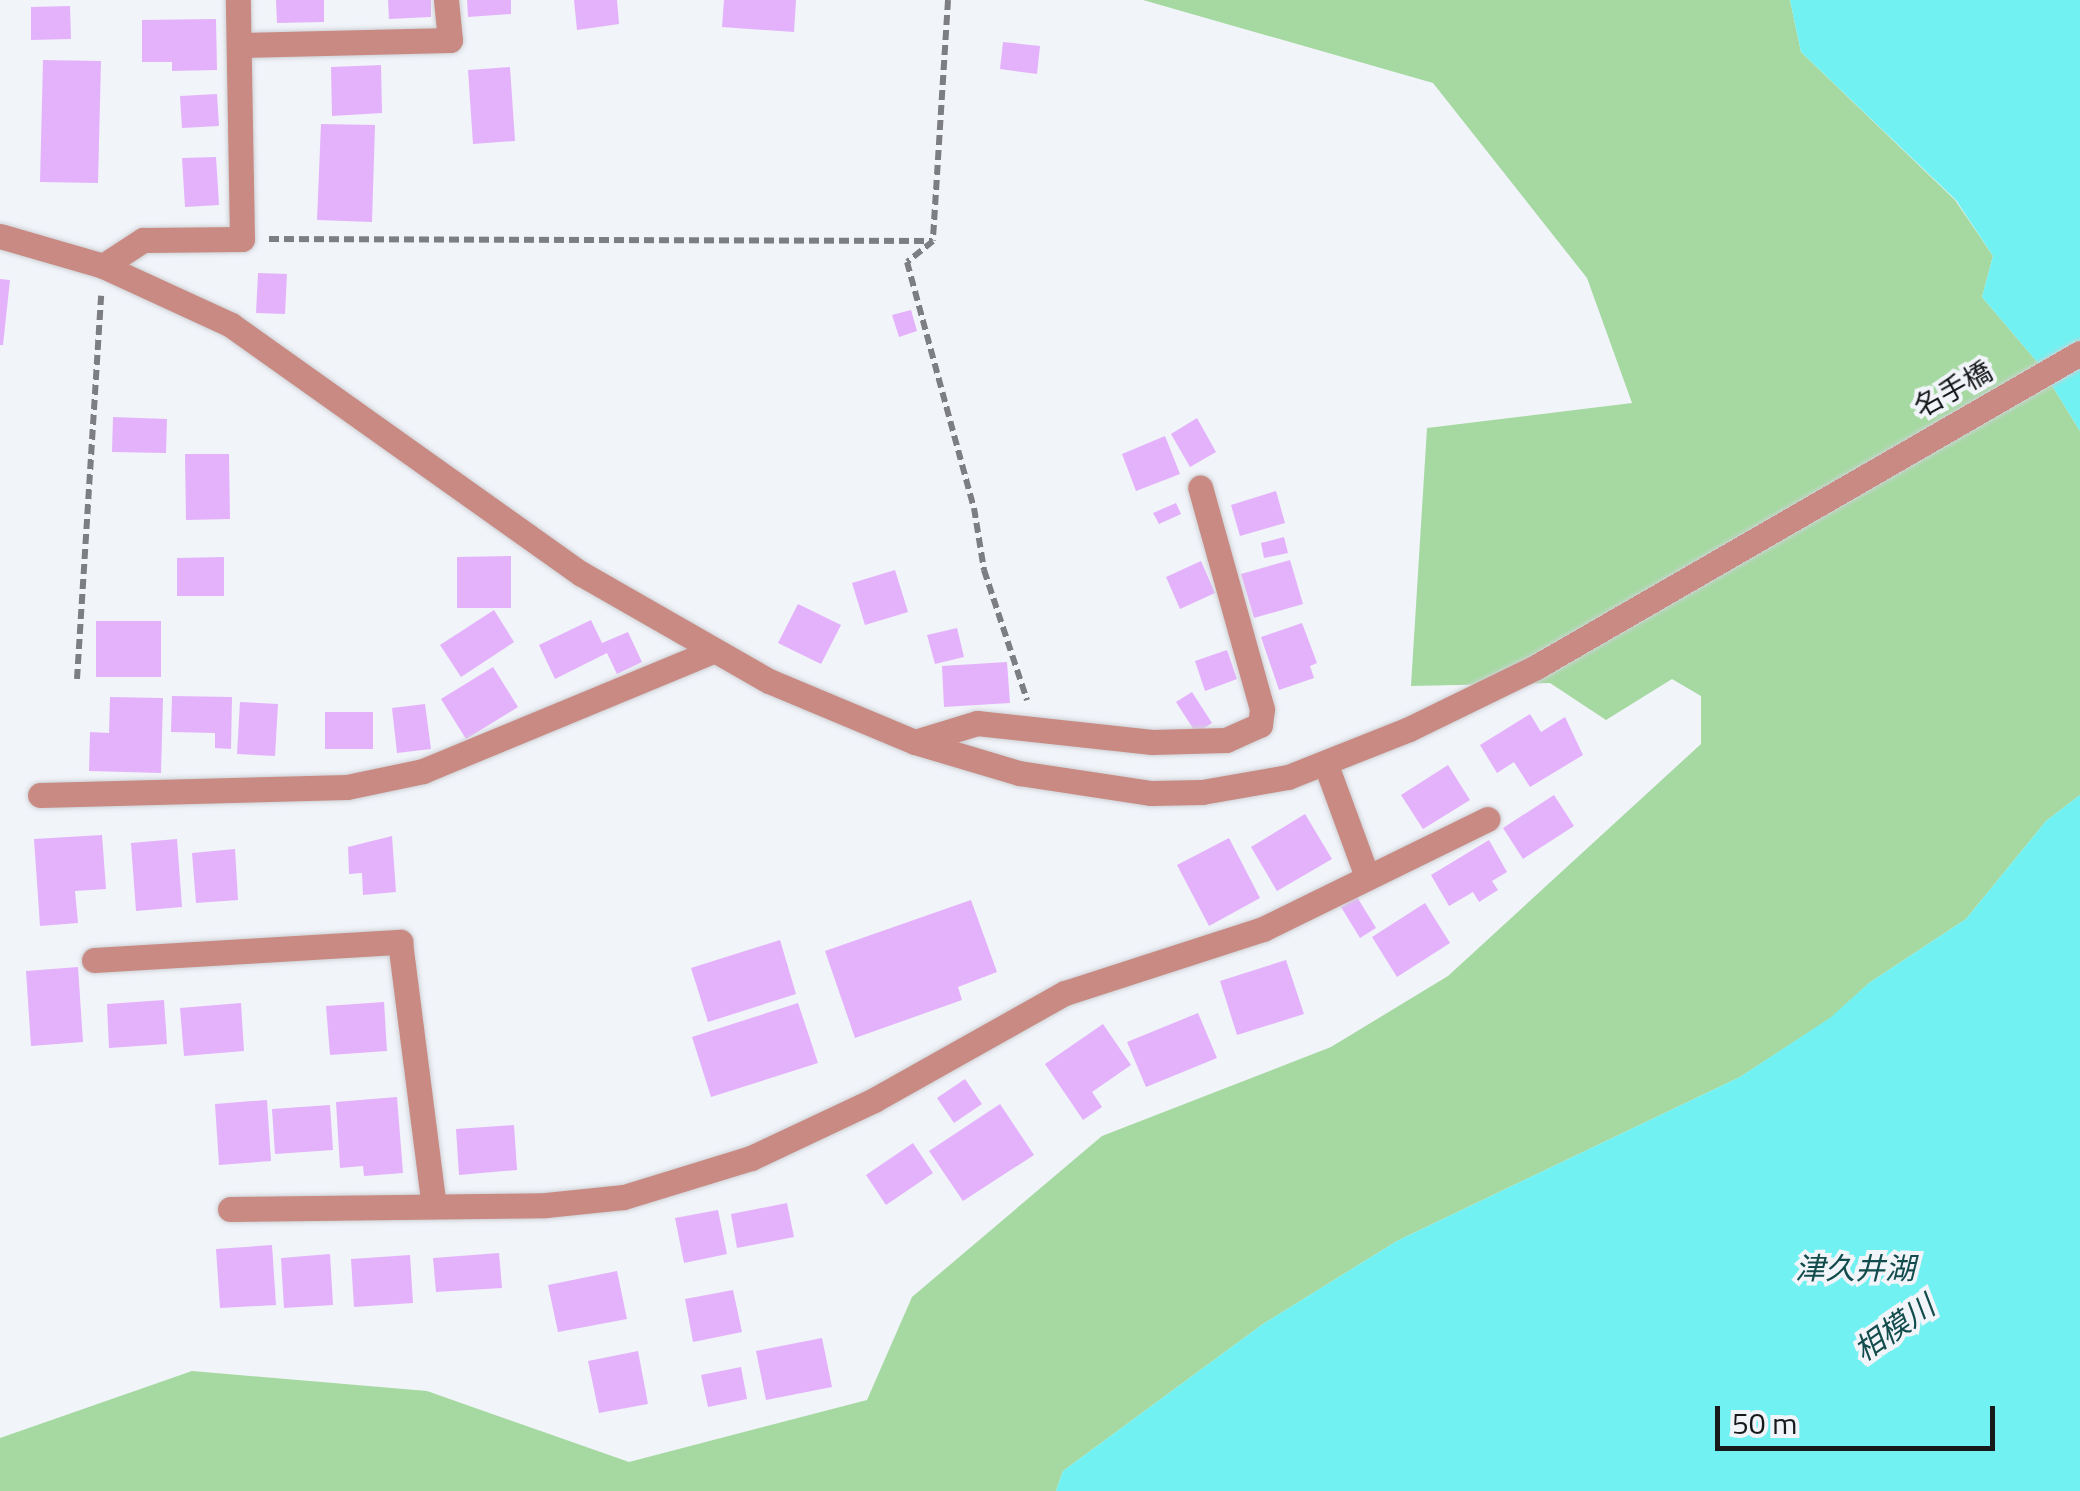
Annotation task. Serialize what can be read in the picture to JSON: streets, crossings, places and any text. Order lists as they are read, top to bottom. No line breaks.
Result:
{"streets":{"street":["名手橋"]},"water":["津久井湖","相模川"],"scale_bar":"50 m"}
